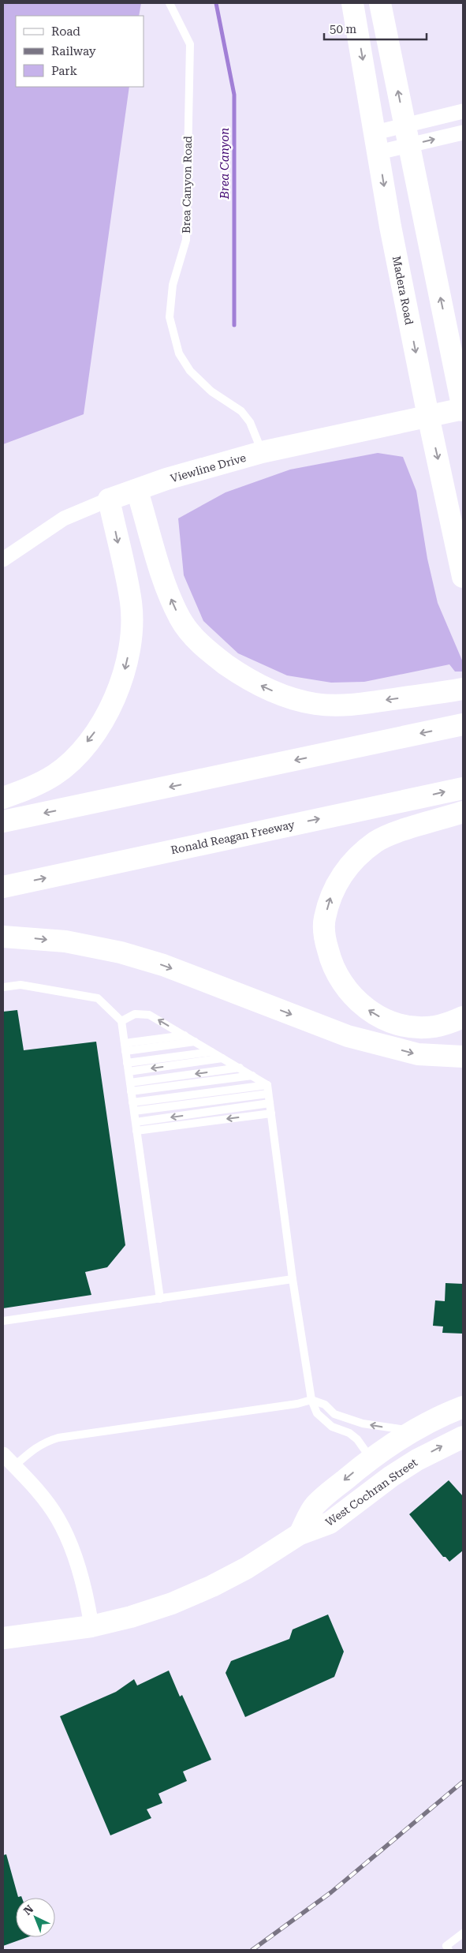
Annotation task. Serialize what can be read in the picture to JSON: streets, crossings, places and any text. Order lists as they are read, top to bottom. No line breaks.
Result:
{"streets":{"main road":["Madera Road","Viewline Drive","Ronald Reagan Freeway","West Cochran Street"],"lane":["Brea Canyon Road"]},"crossings":[["Brea Canyon Road","Viewline Drive"],["Madera Road","Viewline Drive"]],"water":["Brea Canyon"],"legend":["Road","Railway","Park"],"scale_bar":"50 m","north":"top left"}
